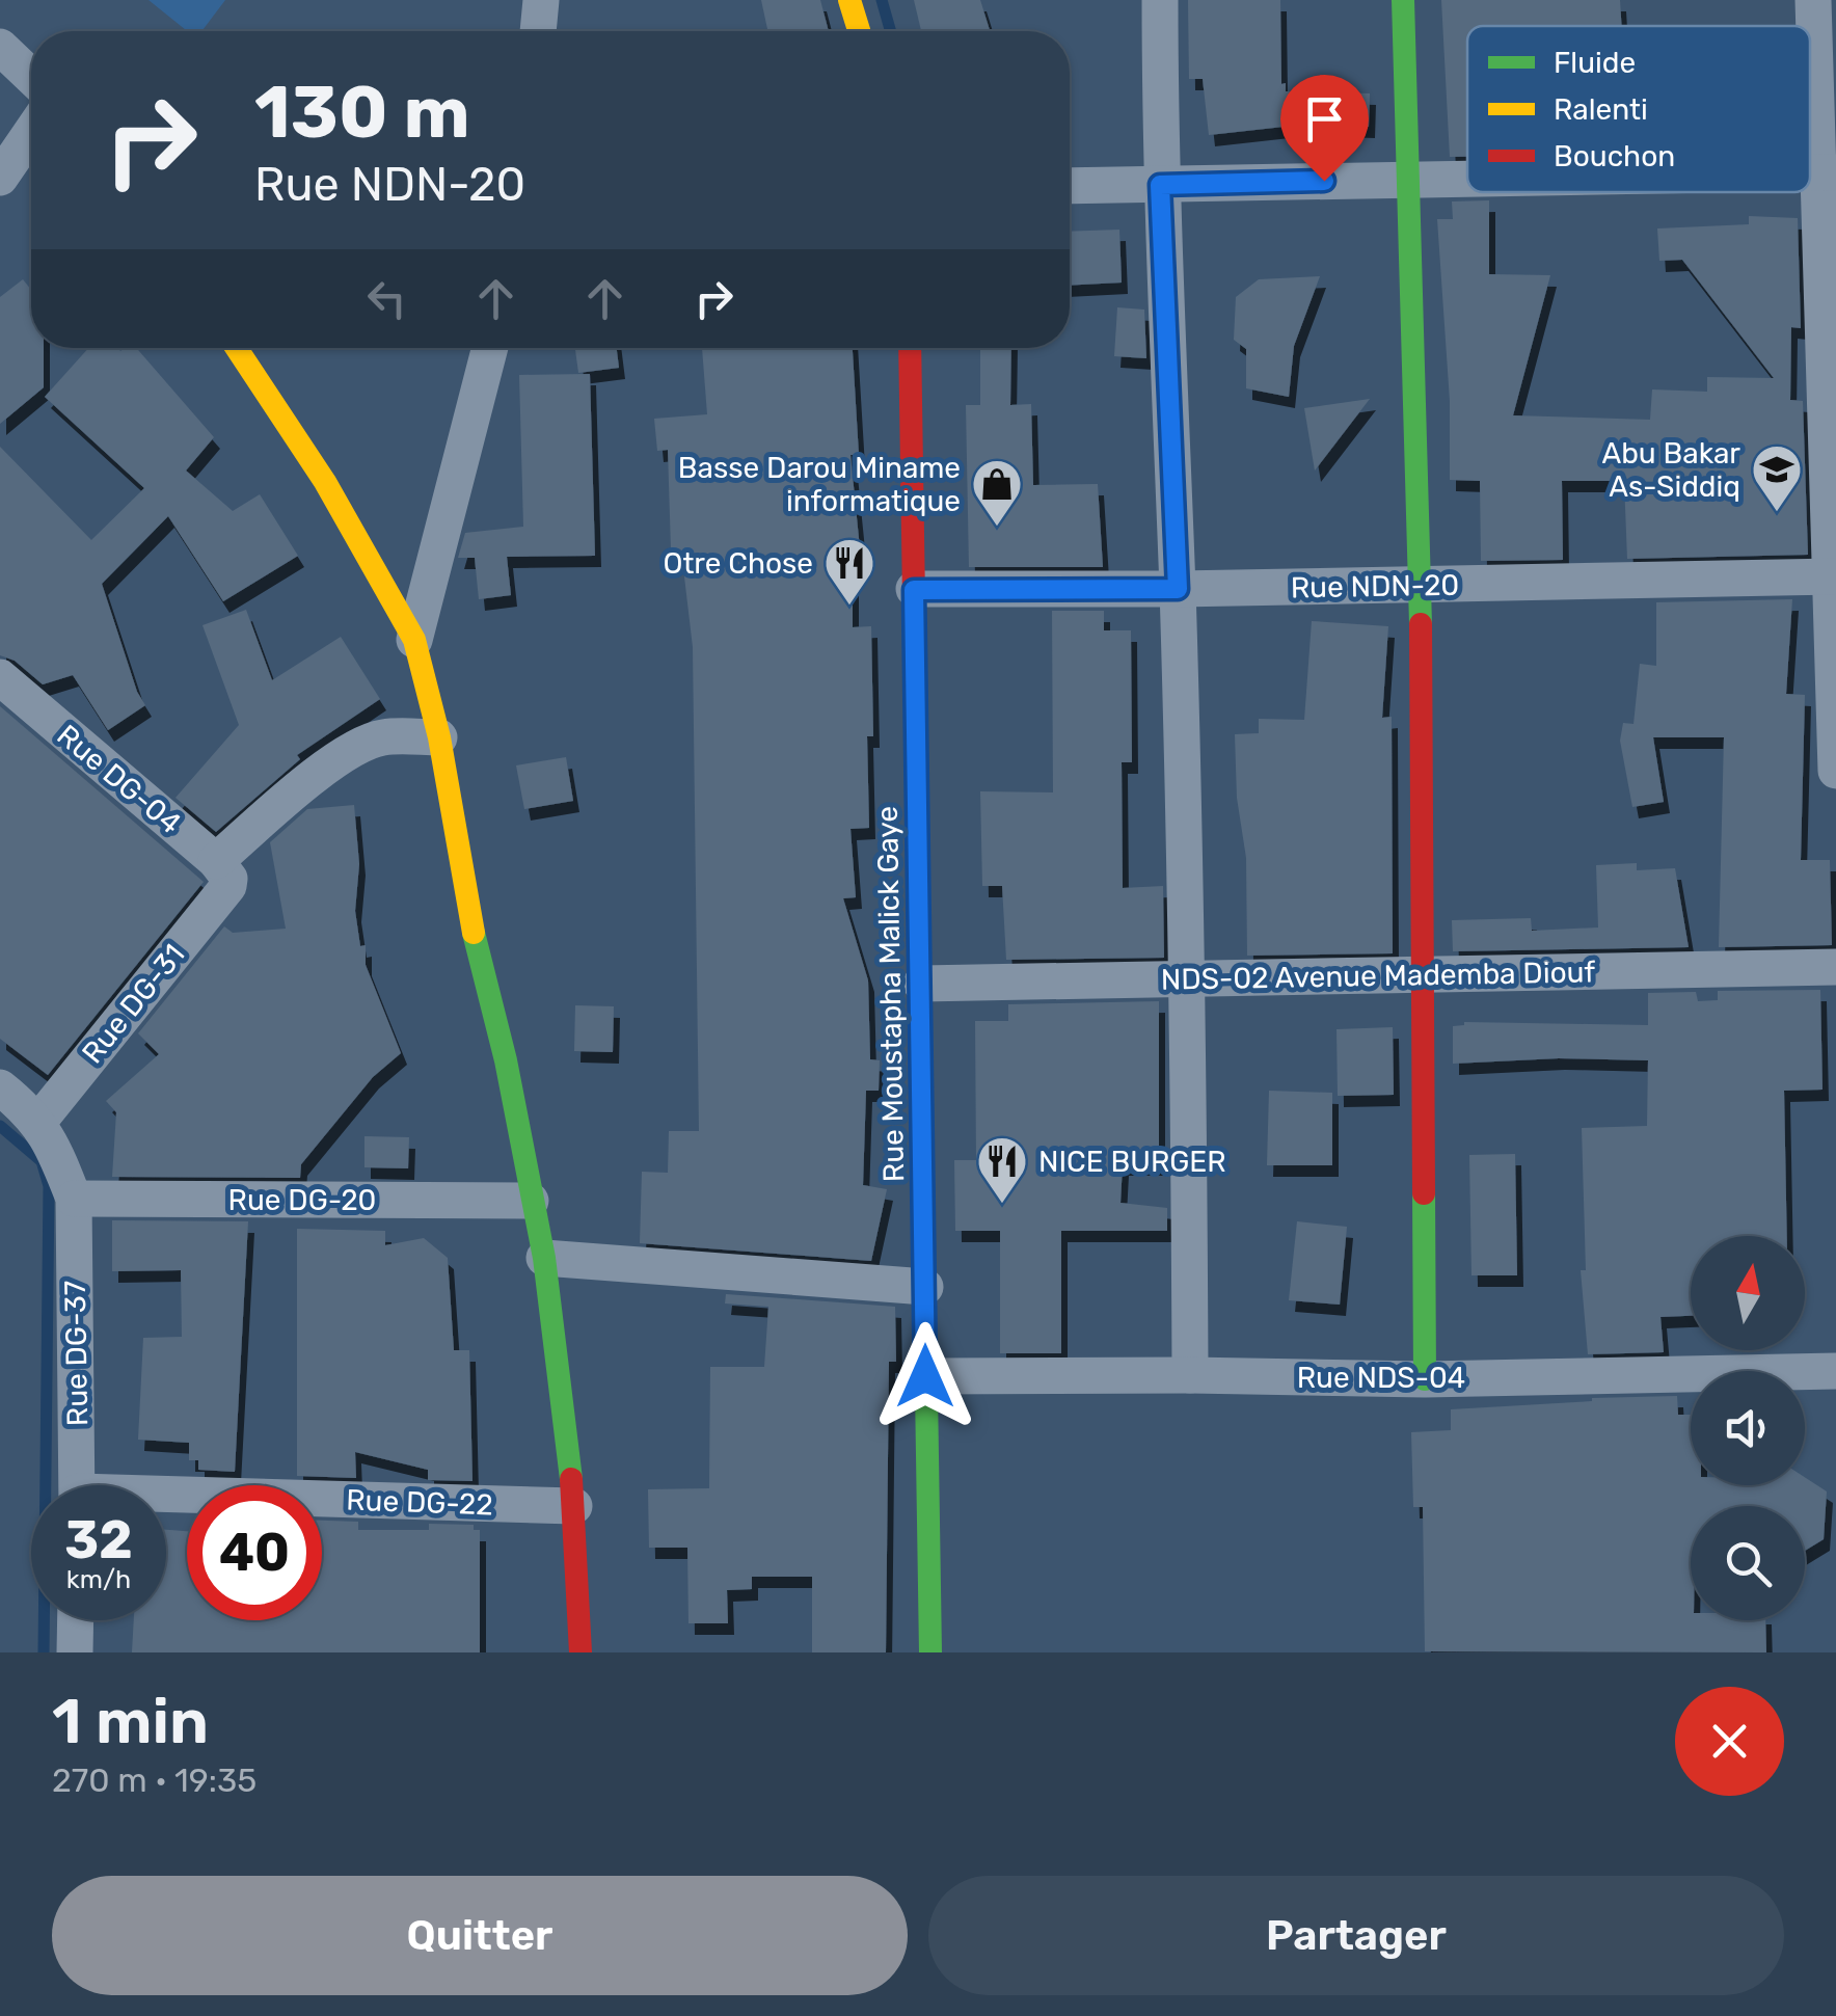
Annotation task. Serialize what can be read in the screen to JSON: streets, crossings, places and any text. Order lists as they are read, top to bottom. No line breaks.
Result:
{"streets":{"street":["Rue NDN-20","Rue DG-04","NDS-02 Avenue Mademba Diouf","Rue Moustapha Malick Gaye","Rue DG-31","Rue DG-20","Rue DG-37","Rue NDS-04","Rue DG-22"]},"crossings":[["Rue NDN-20","Rue Moustapha Malick Gaye"],["Rue DG-04","Rue DG-31"],["NDS-02 Avenue Mademba Diouf","Rue Moustapha Malick Gaye"],["Rue Moustapha Malick Gaye","Rue NDS-04"],["Rue DG-20","Rue DG-37"]],"places":{"school or university":["Abu Bakar As-Siddiq"],"shop":["Basse Darou Miname informatique"],"restaurant":["Otre Chose","NICE BURGER"]},"legend":["Fluide","Ralenti","Bouchon"],"north":"top","page":{"turn":["130 m","Rue NDN-20"],"speed":"32 km/h","limit":"40","heading":["1 min","270 m · 19:35"],"buttons":["Quitter","Partager"]}}
